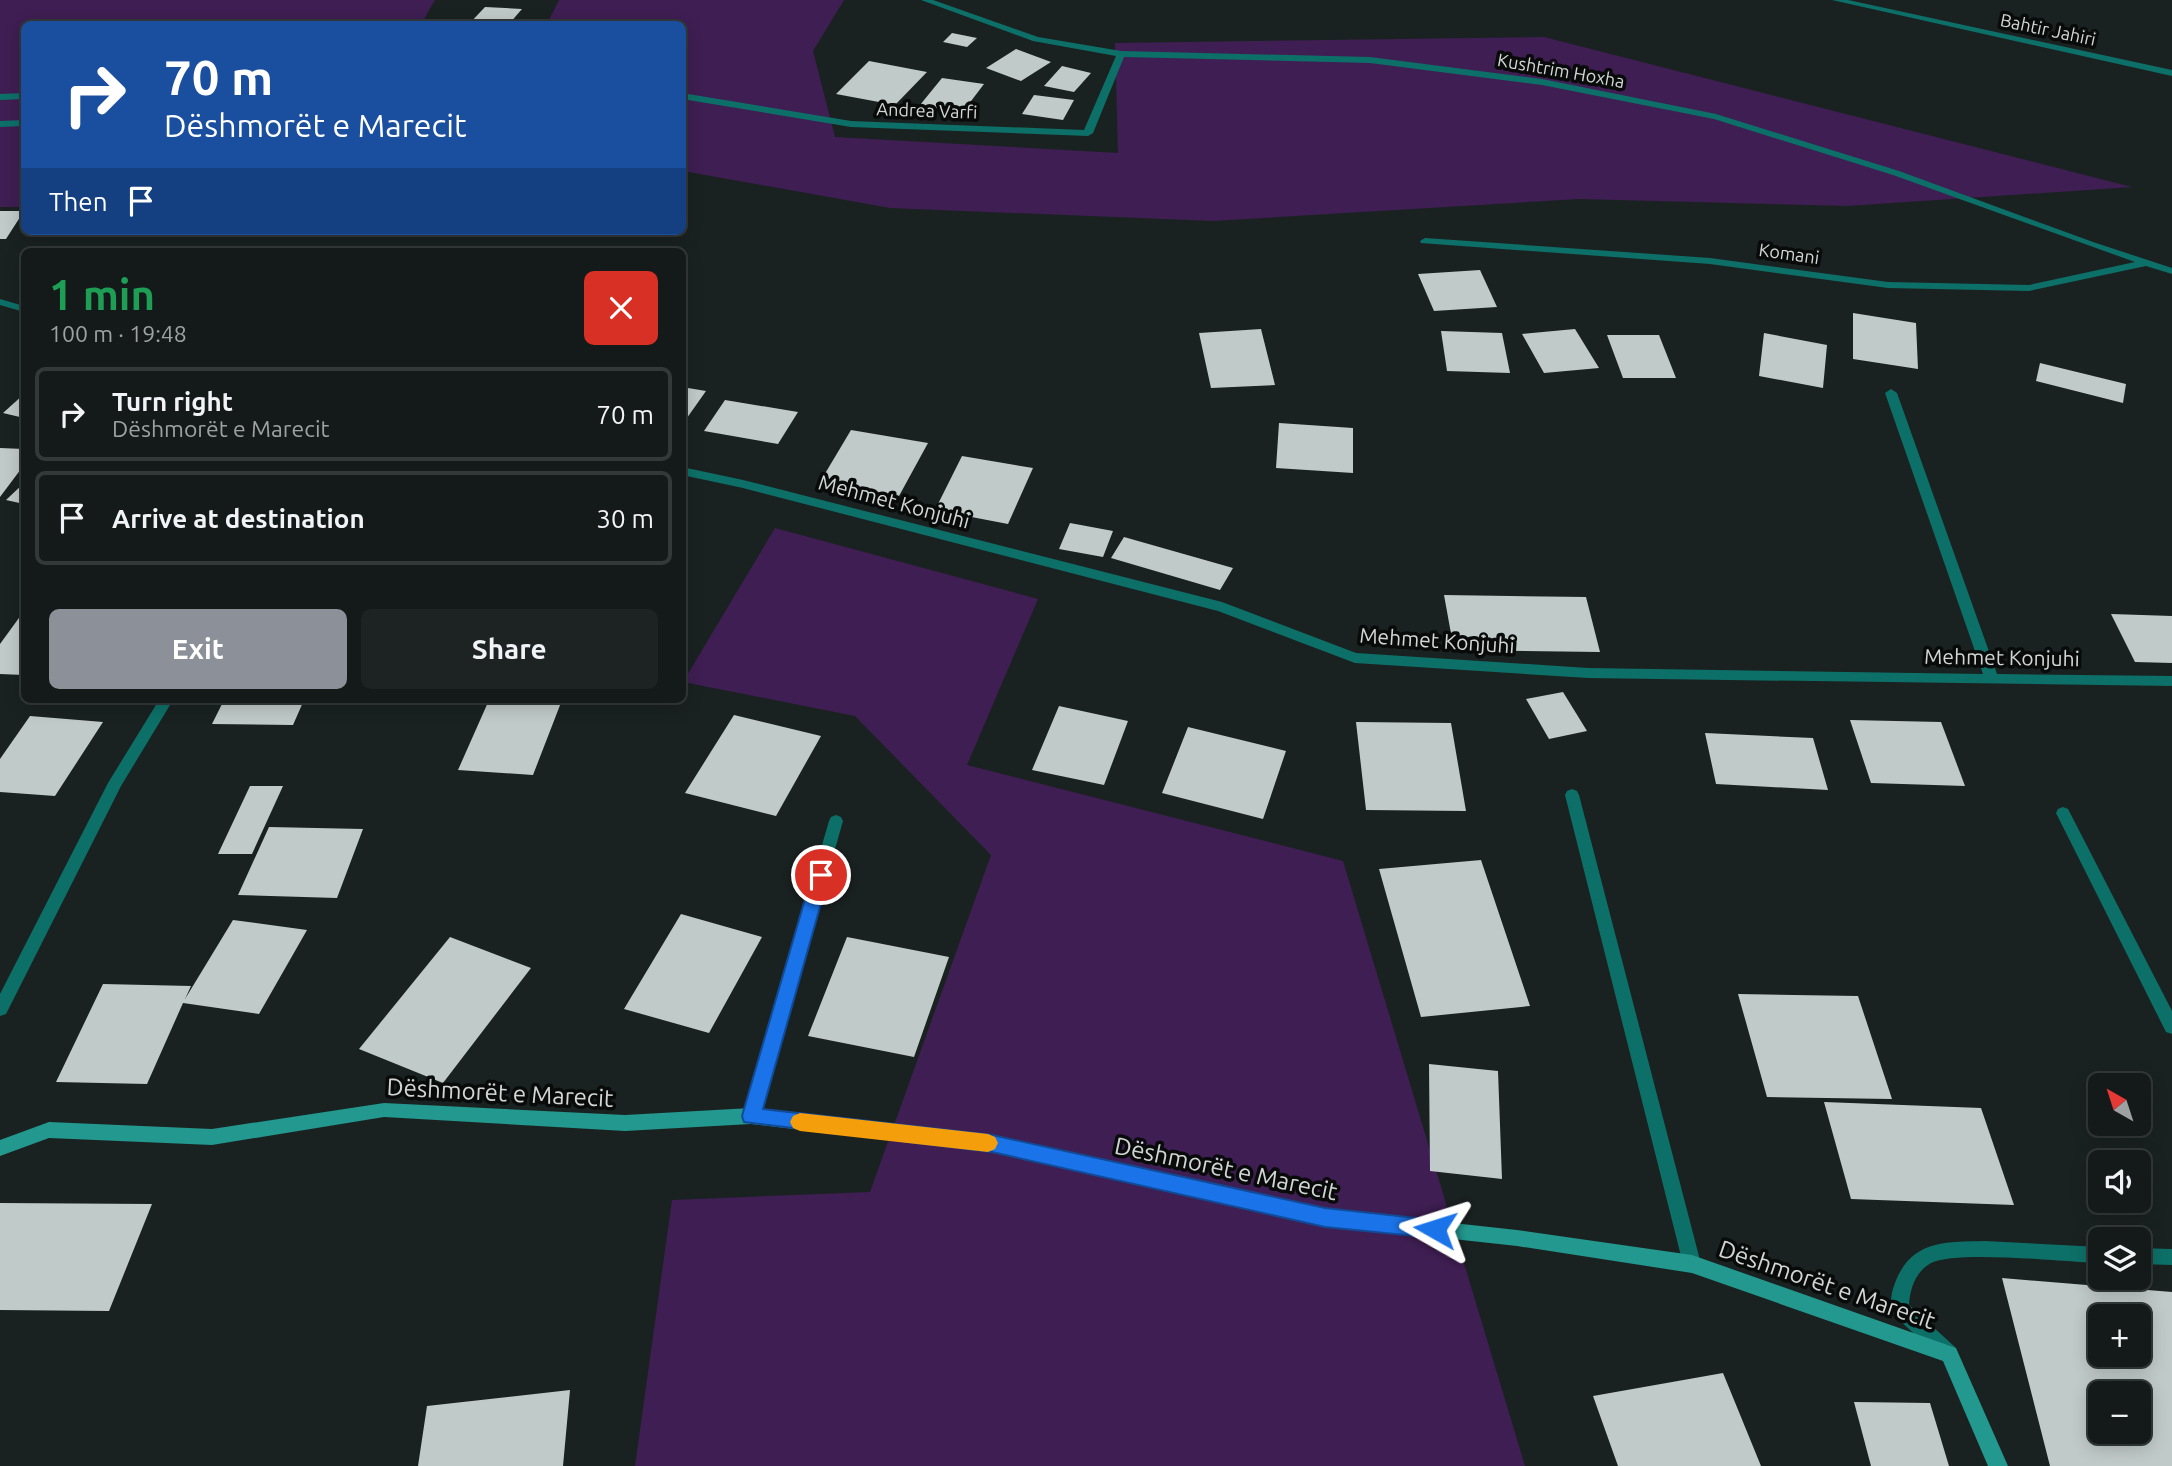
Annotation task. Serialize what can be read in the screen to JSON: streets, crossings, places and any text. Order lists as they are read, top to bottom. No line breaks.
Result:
{"streets":{"street":["Bahtir Jahiri","Kushtrim Hoxha","Andrea Varfi","Komani","Mehmet Konjuhi","Dëshmorët e Marecit"]},"crossings":[["Kushtrim Hoxha","Andrea Varfi"],["Kushtrim Hoxha","Komani"]],"north":"top left","page":{"turn":["70 m","Dëshmorët e Marecit"],"then":"Then","heading":["1 min","100 m · 19:48"],"list":[{"name":"Turn right","note":"Dëshmorët e Marecit","value":"70 m"},{"name":"Arrive at destination","value":"30 m"}],"buttons":["Exit","Share"],"map_buttons":["+","−"]}}
